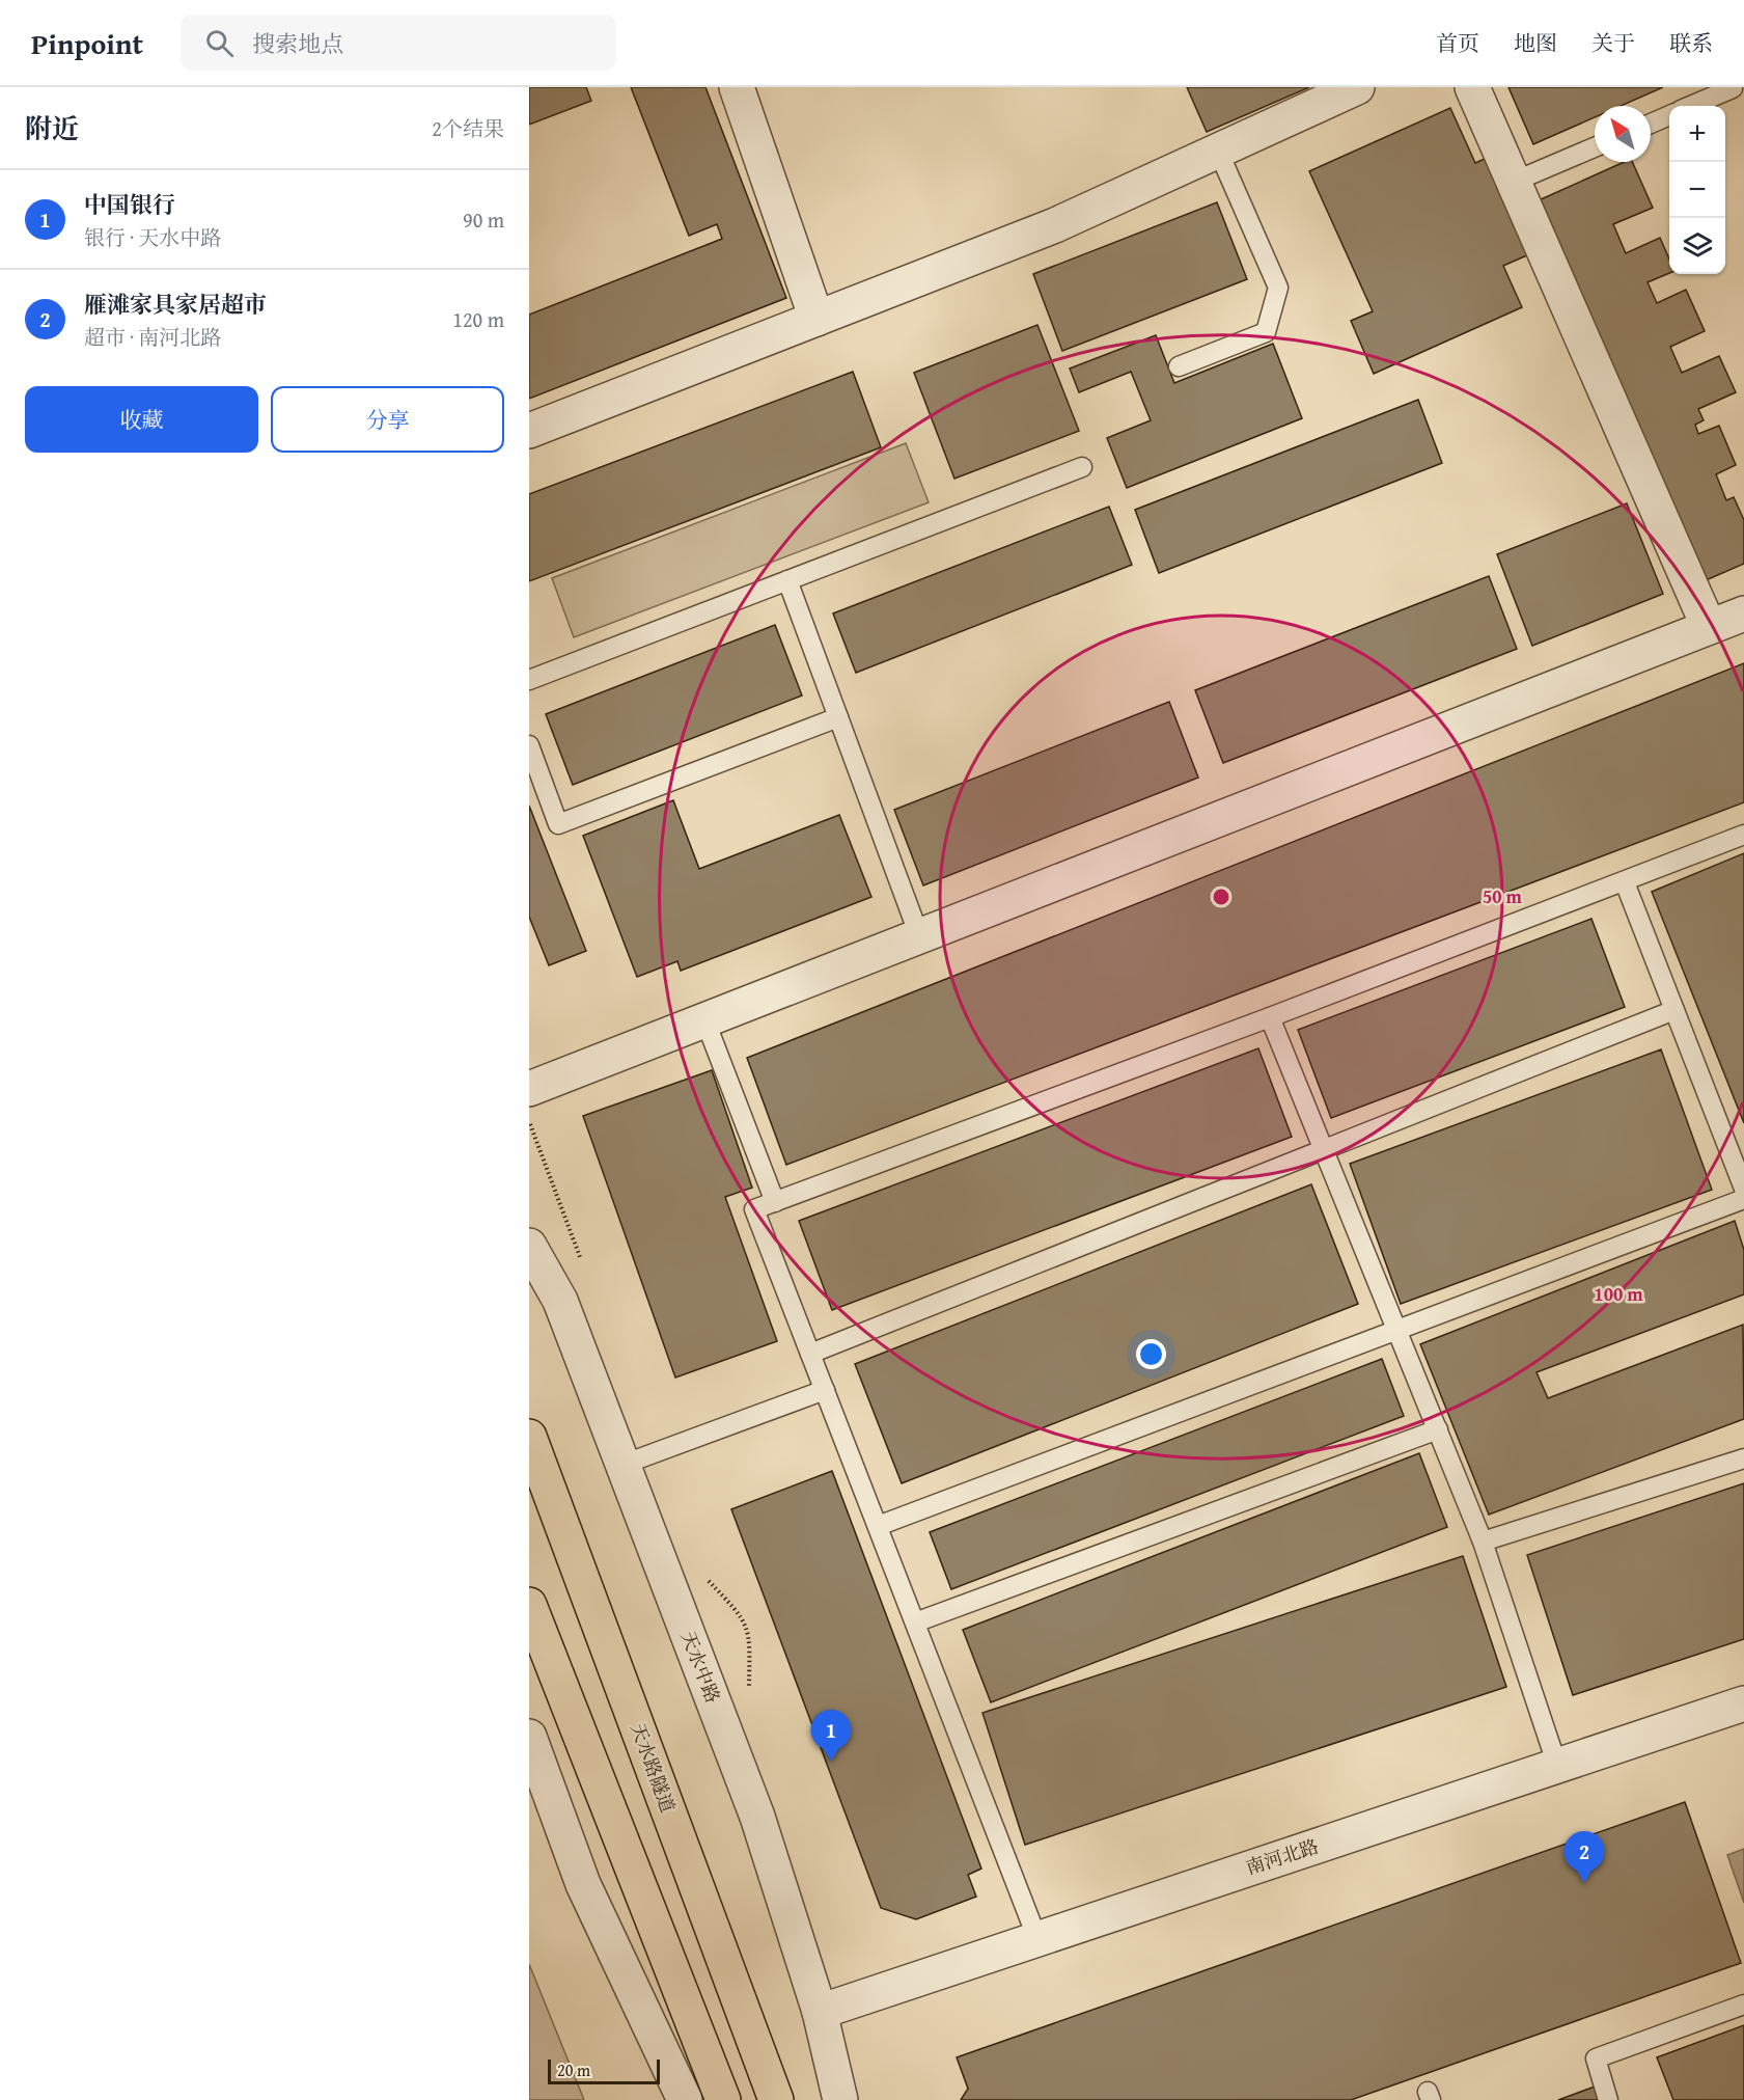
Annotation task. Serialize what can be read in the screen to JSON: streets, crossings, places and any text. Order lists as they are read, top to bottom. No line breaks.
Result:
{"streets":{"main road":["天水路隧道"],"street":["天水中路","南河北路"]},"crossings":[["天水中路","南河北路"]],"scale_bar":"20 m","north":"top left","page":{"header":"Pinpoint","search":"搜索地点","nav":["首页","地图","关于","联系"],"heading":["附近","2个结果"],"map_buttons":["+","−"],"list":[{"mark":"1","name":"中国银行","note":"银行 · 天水中路","value":"90 m"},{"mark":"2","name":"雁滩家具家居超市","note":"超市 · 南河北路","value":"120 m"}],"buttons":["收藏","分享"],"pins":["1","2"],"scale":"20 m"},"rings":["50 m","100 m"]}
